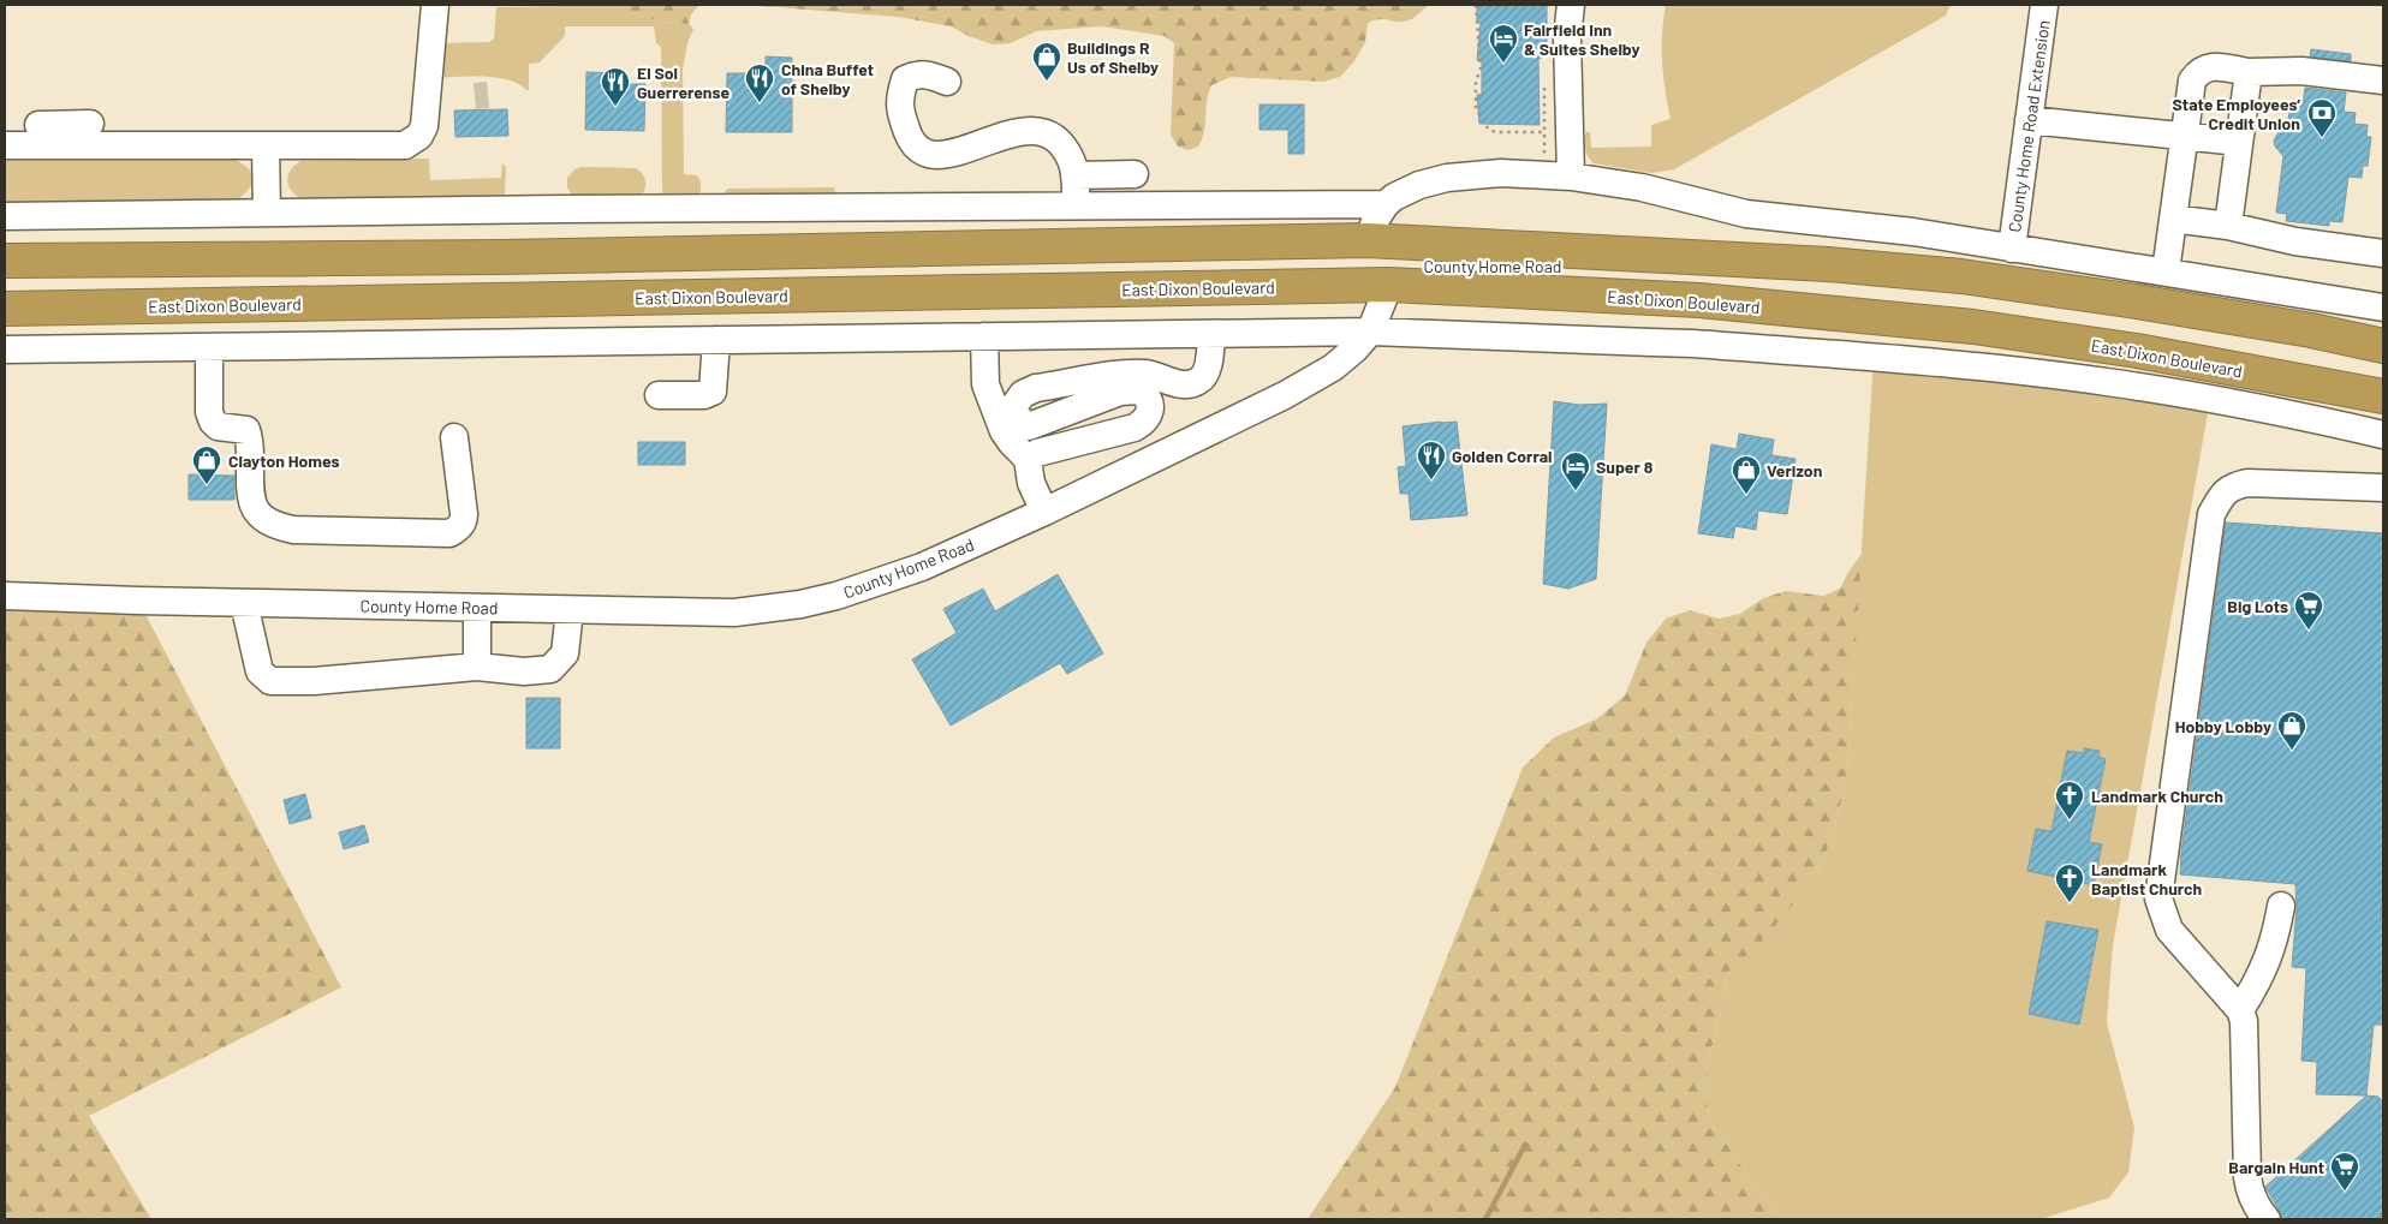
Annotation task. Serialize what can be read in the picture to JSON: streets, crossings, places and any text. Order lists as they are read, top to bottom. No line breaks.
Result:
{"streets":{"highway":["County Home Road","East Dixon Boulevard"],"street":["County Home Road Extension"]},"crossings":[["County Home Road","East Dixon Boulevard"]],"places":{"hotel":["Fairfield Inn & Suites Shelby","Super 8"],"shop":["Buildings R Us of Shelby","Clayton Homes","Verizon","Hobby Lobby"],"restaurant":["China Buffet of Shelby","El Sol Guerrerense","Golden Corral"],"bank":["State Employees’ Credit Union"],"supermarket":["Big Lots","Bargain Hunt"],"church":["Landmark Church","Landmark Baptist Church"]}}
